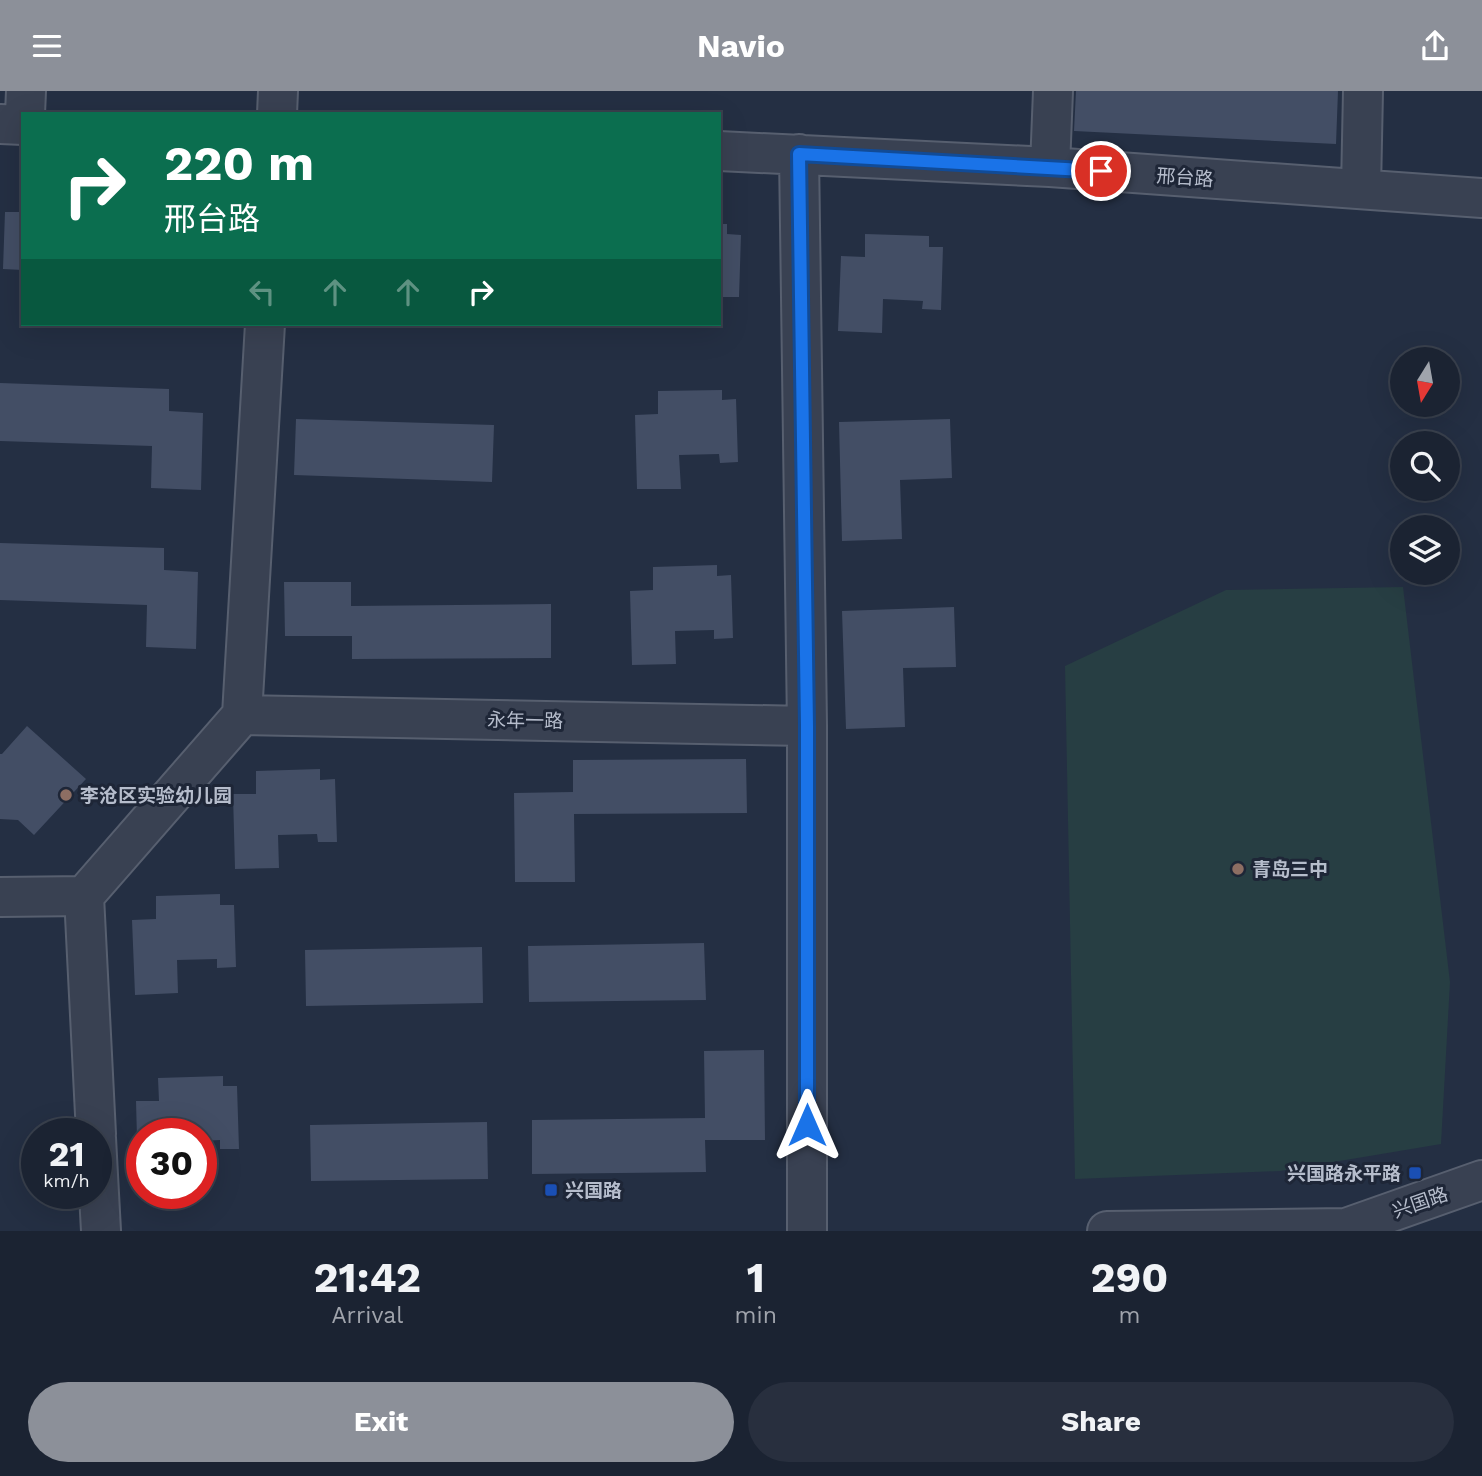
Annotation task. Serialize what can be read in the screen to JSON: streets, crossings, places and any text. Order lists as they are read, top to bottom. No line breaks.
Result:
{"streets":{"street":["邢台路","永年一路","兴国路"]},"places":{"other":["李沧区实验幼儿园","青岛三中"],"transit":["兴国路永平路","兴国路"]},"north":"bottom","page":{"header":"Navio","turn":["220 m","邢台路"],"speed":"21 km/h","limit":"30","eta":["21:42","Arrival","1","min","290","m"],"buttons":["Exit","Share"]}}
